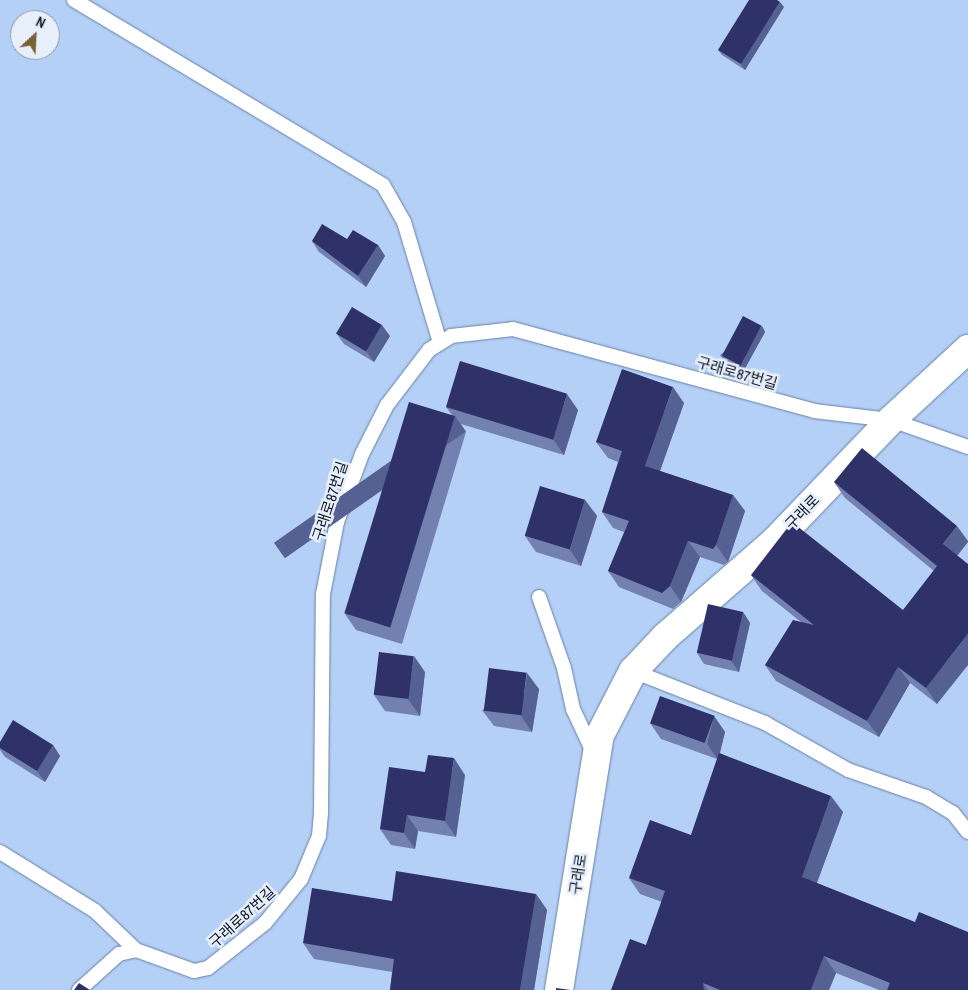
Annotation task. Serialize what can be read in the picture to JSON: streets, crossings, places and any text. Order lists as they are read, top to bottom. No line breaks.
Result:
{"streets":{"street":["구래로"],"lane":["구래로87번길"]},"crossings":[["구래로87번길","구래로"]],"north":"top right"}
